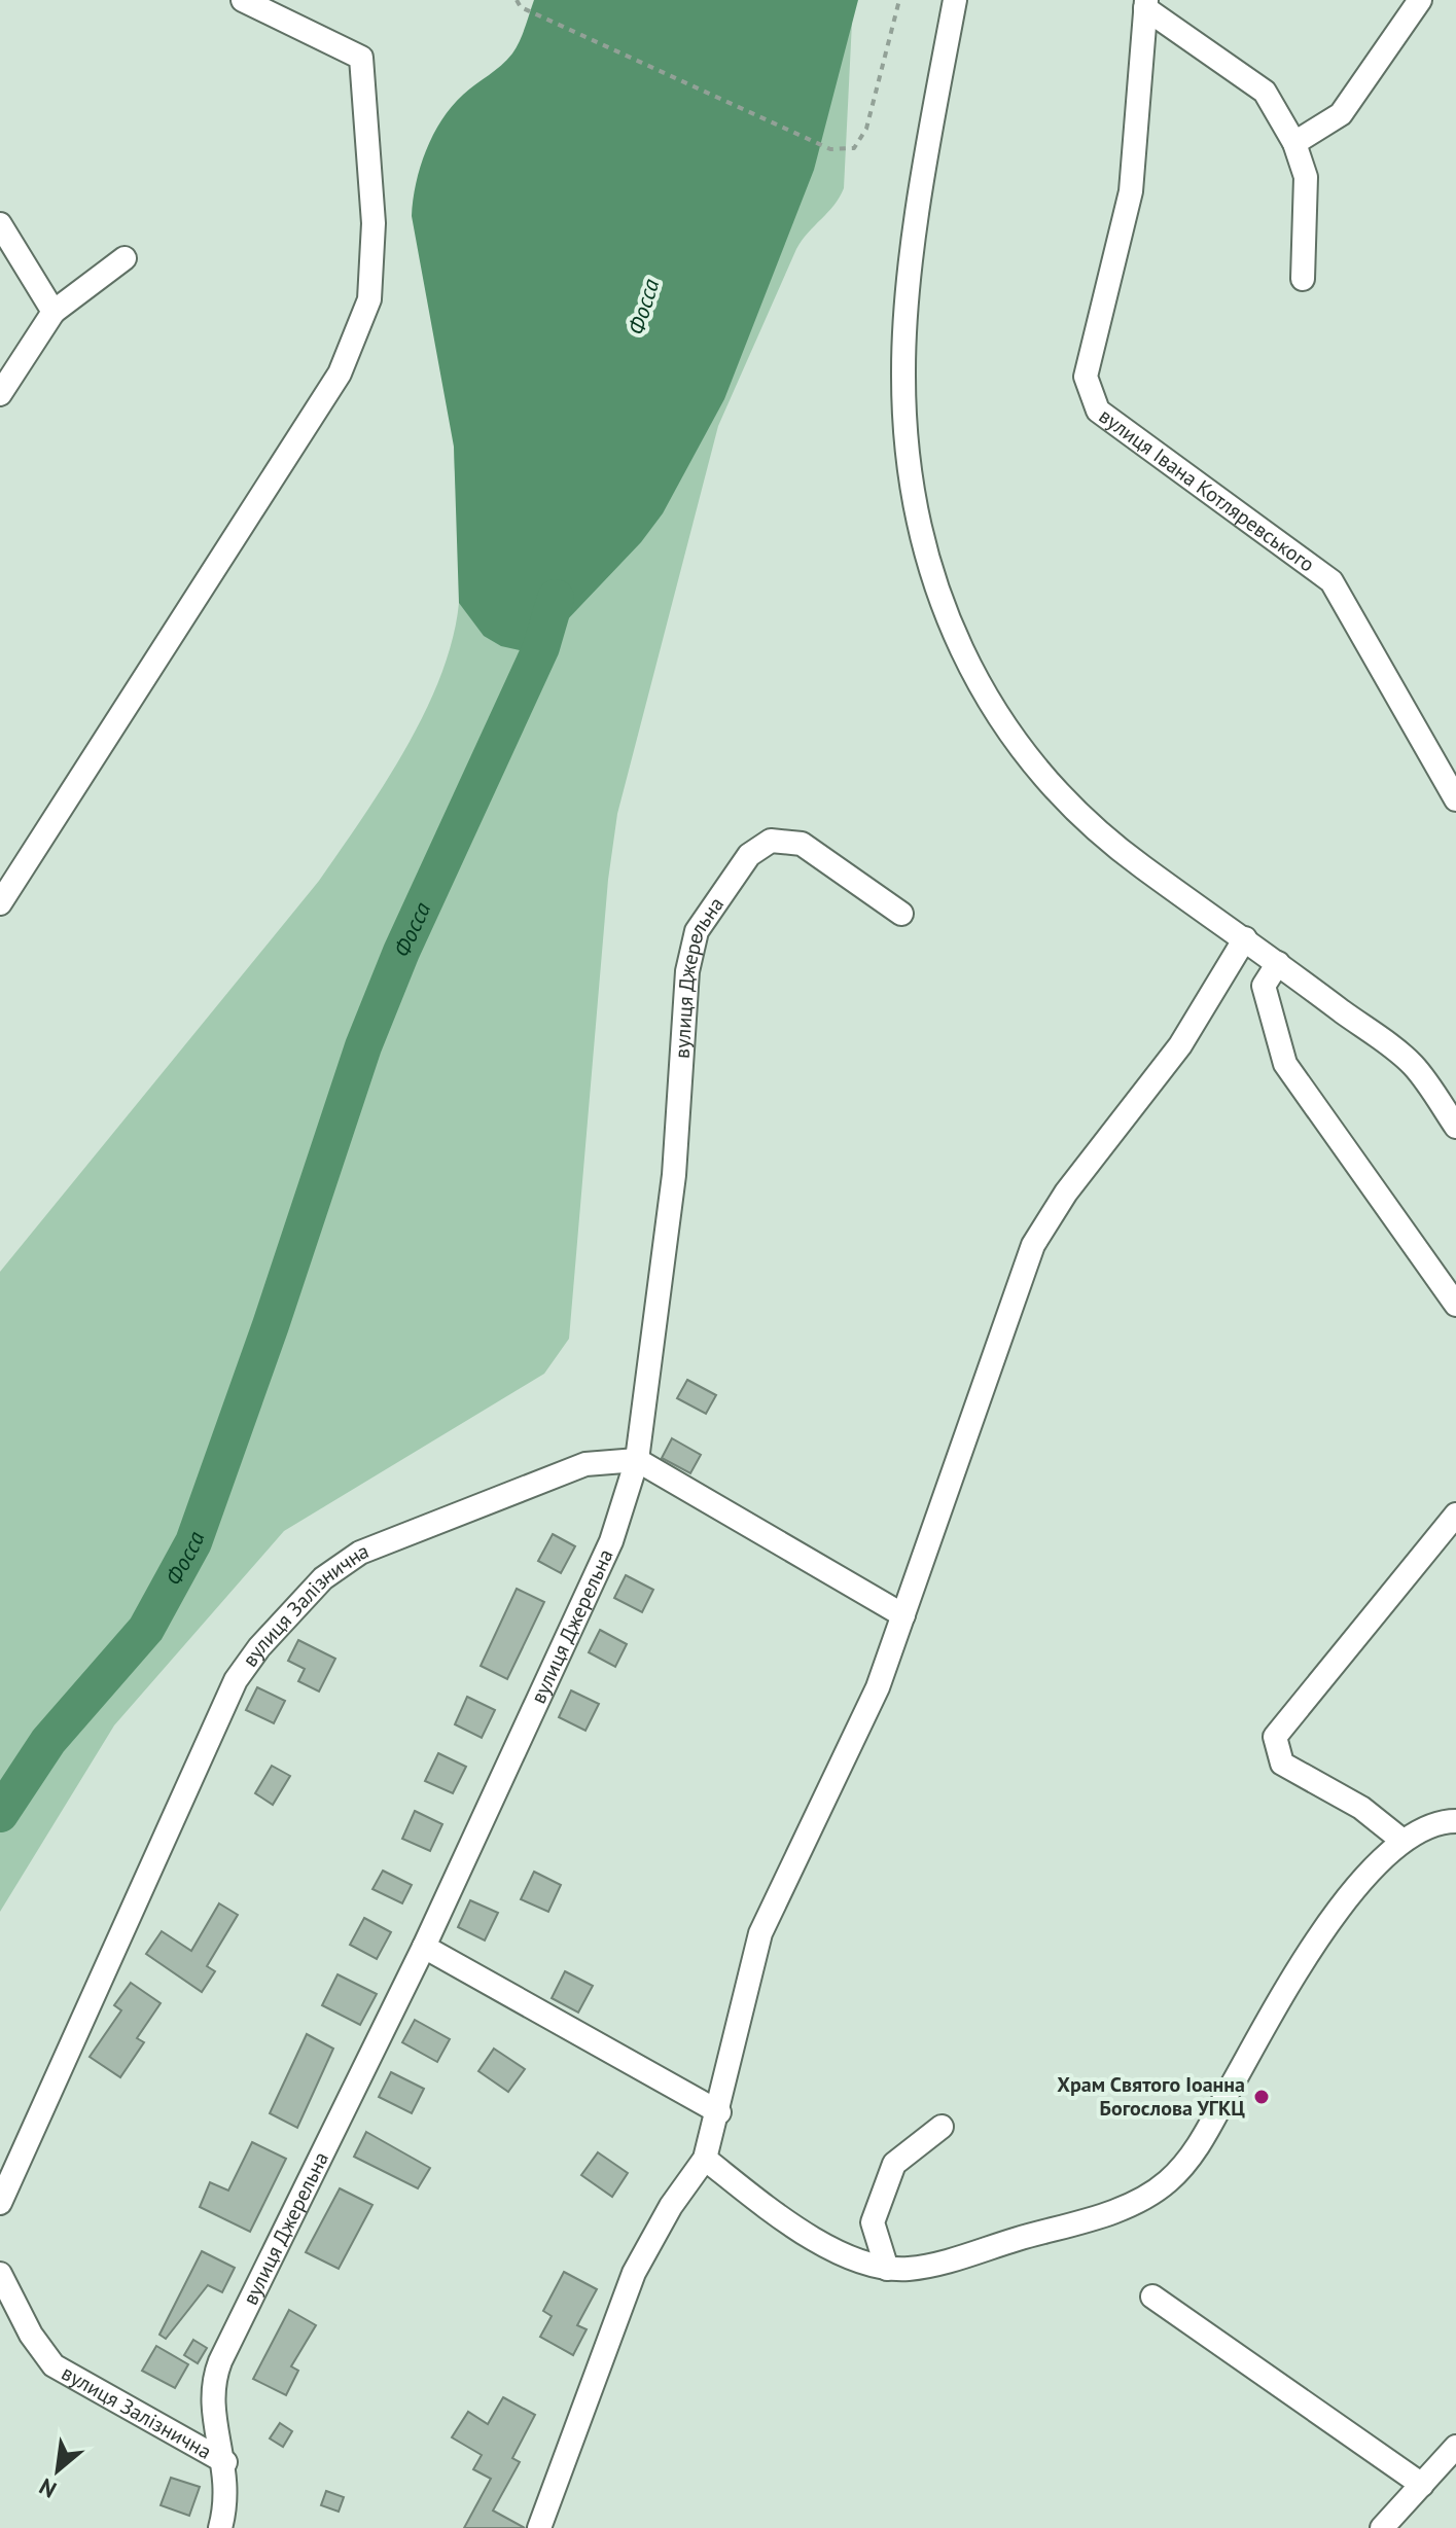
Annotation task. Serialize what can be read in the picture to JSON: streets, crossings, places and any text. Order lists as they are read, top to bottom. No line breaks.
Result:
{"streets":{"street":["вулиця Івана Котляревського","вулиця Джерельна","вулиця Залізнична"]},"crossings":[["вулиця Джерельна","вулиця Залізнична"]],"water":["Фосса"],"places":["Храм Святого Іоанна Богослова УГКЦ"],"north":"bottom left"}
